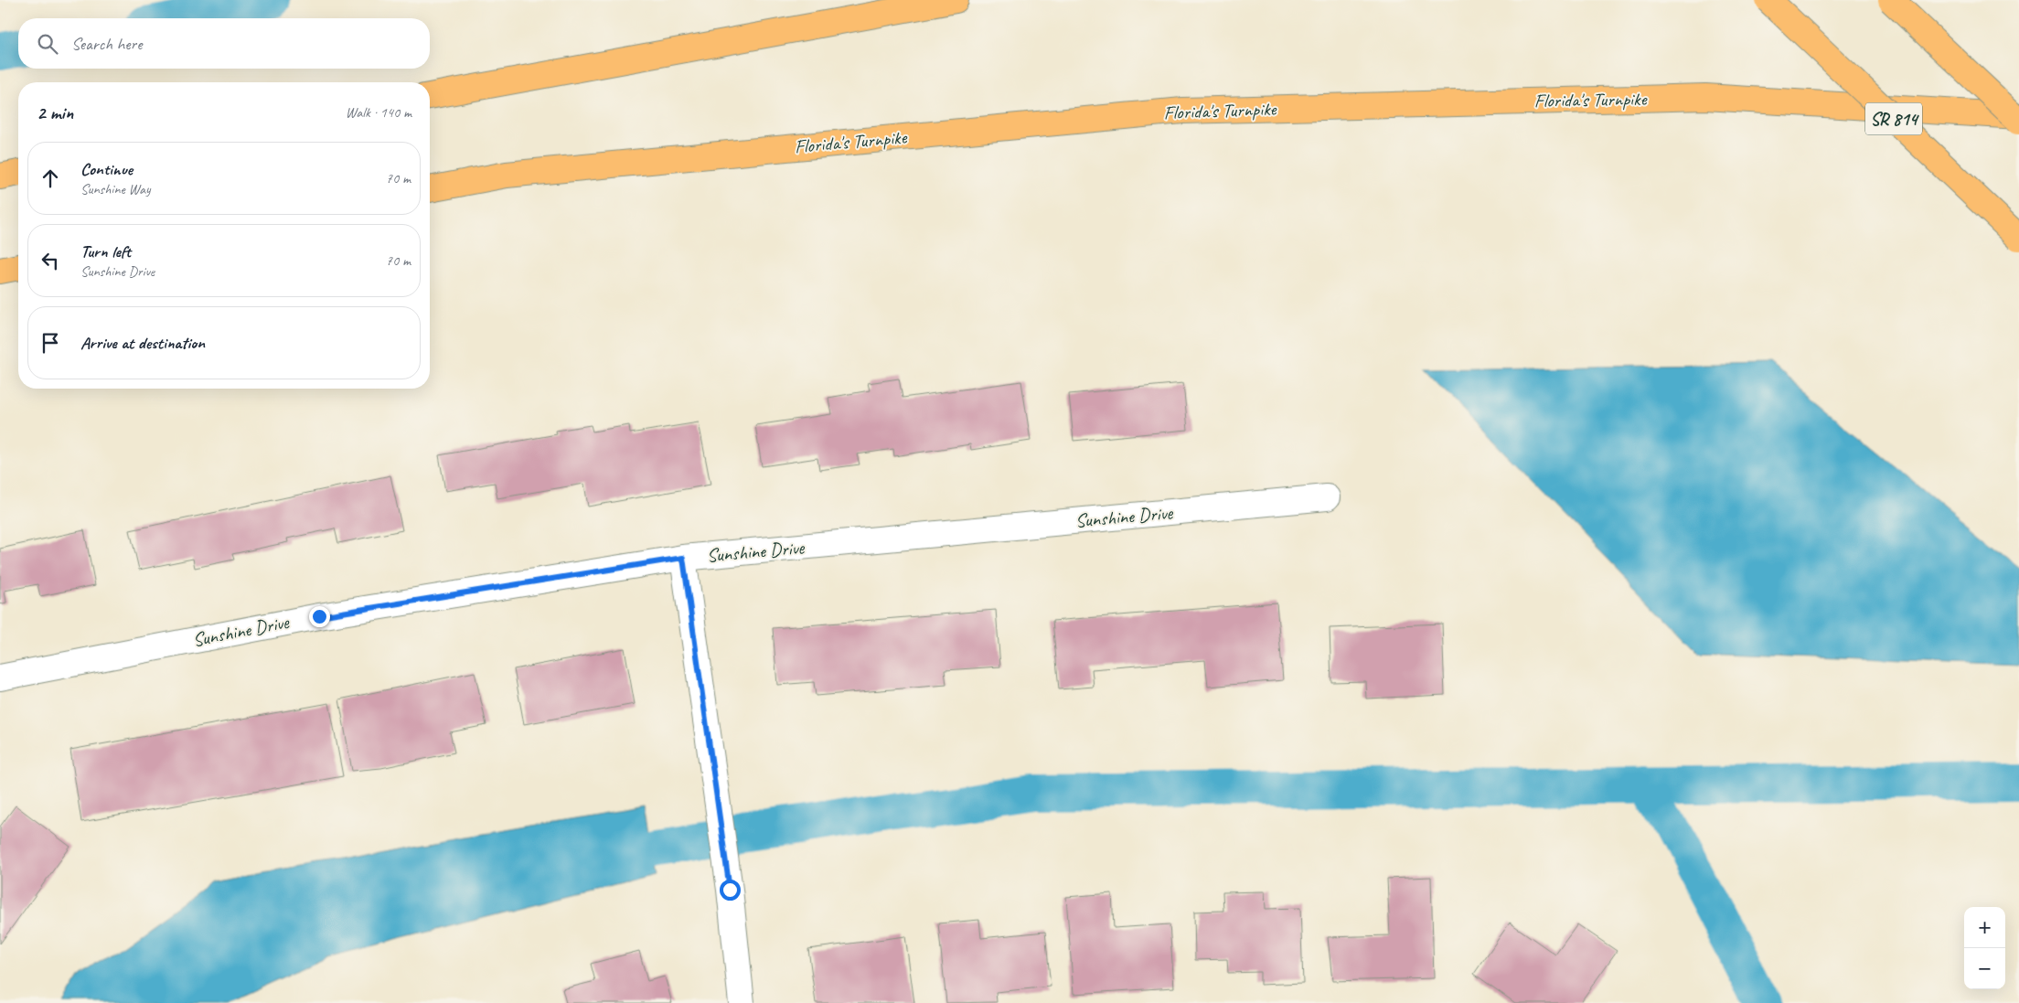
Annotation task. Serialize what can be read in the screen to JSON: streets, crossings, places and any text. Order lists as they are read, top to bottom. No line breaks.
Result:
{"streets":{"main road":["Florida's Turnpike","SR 814"],"street":["Sunshine Drive"]},"page":{"search":"Search here","heading":["2 min","Walk · 140 m"],"list":[["Continue","Sunshine Way","70 m"],["Turn left","Sunshine Drive","70 m"],"Arrive at destination"],"map_buttons":["+","−"]}}
